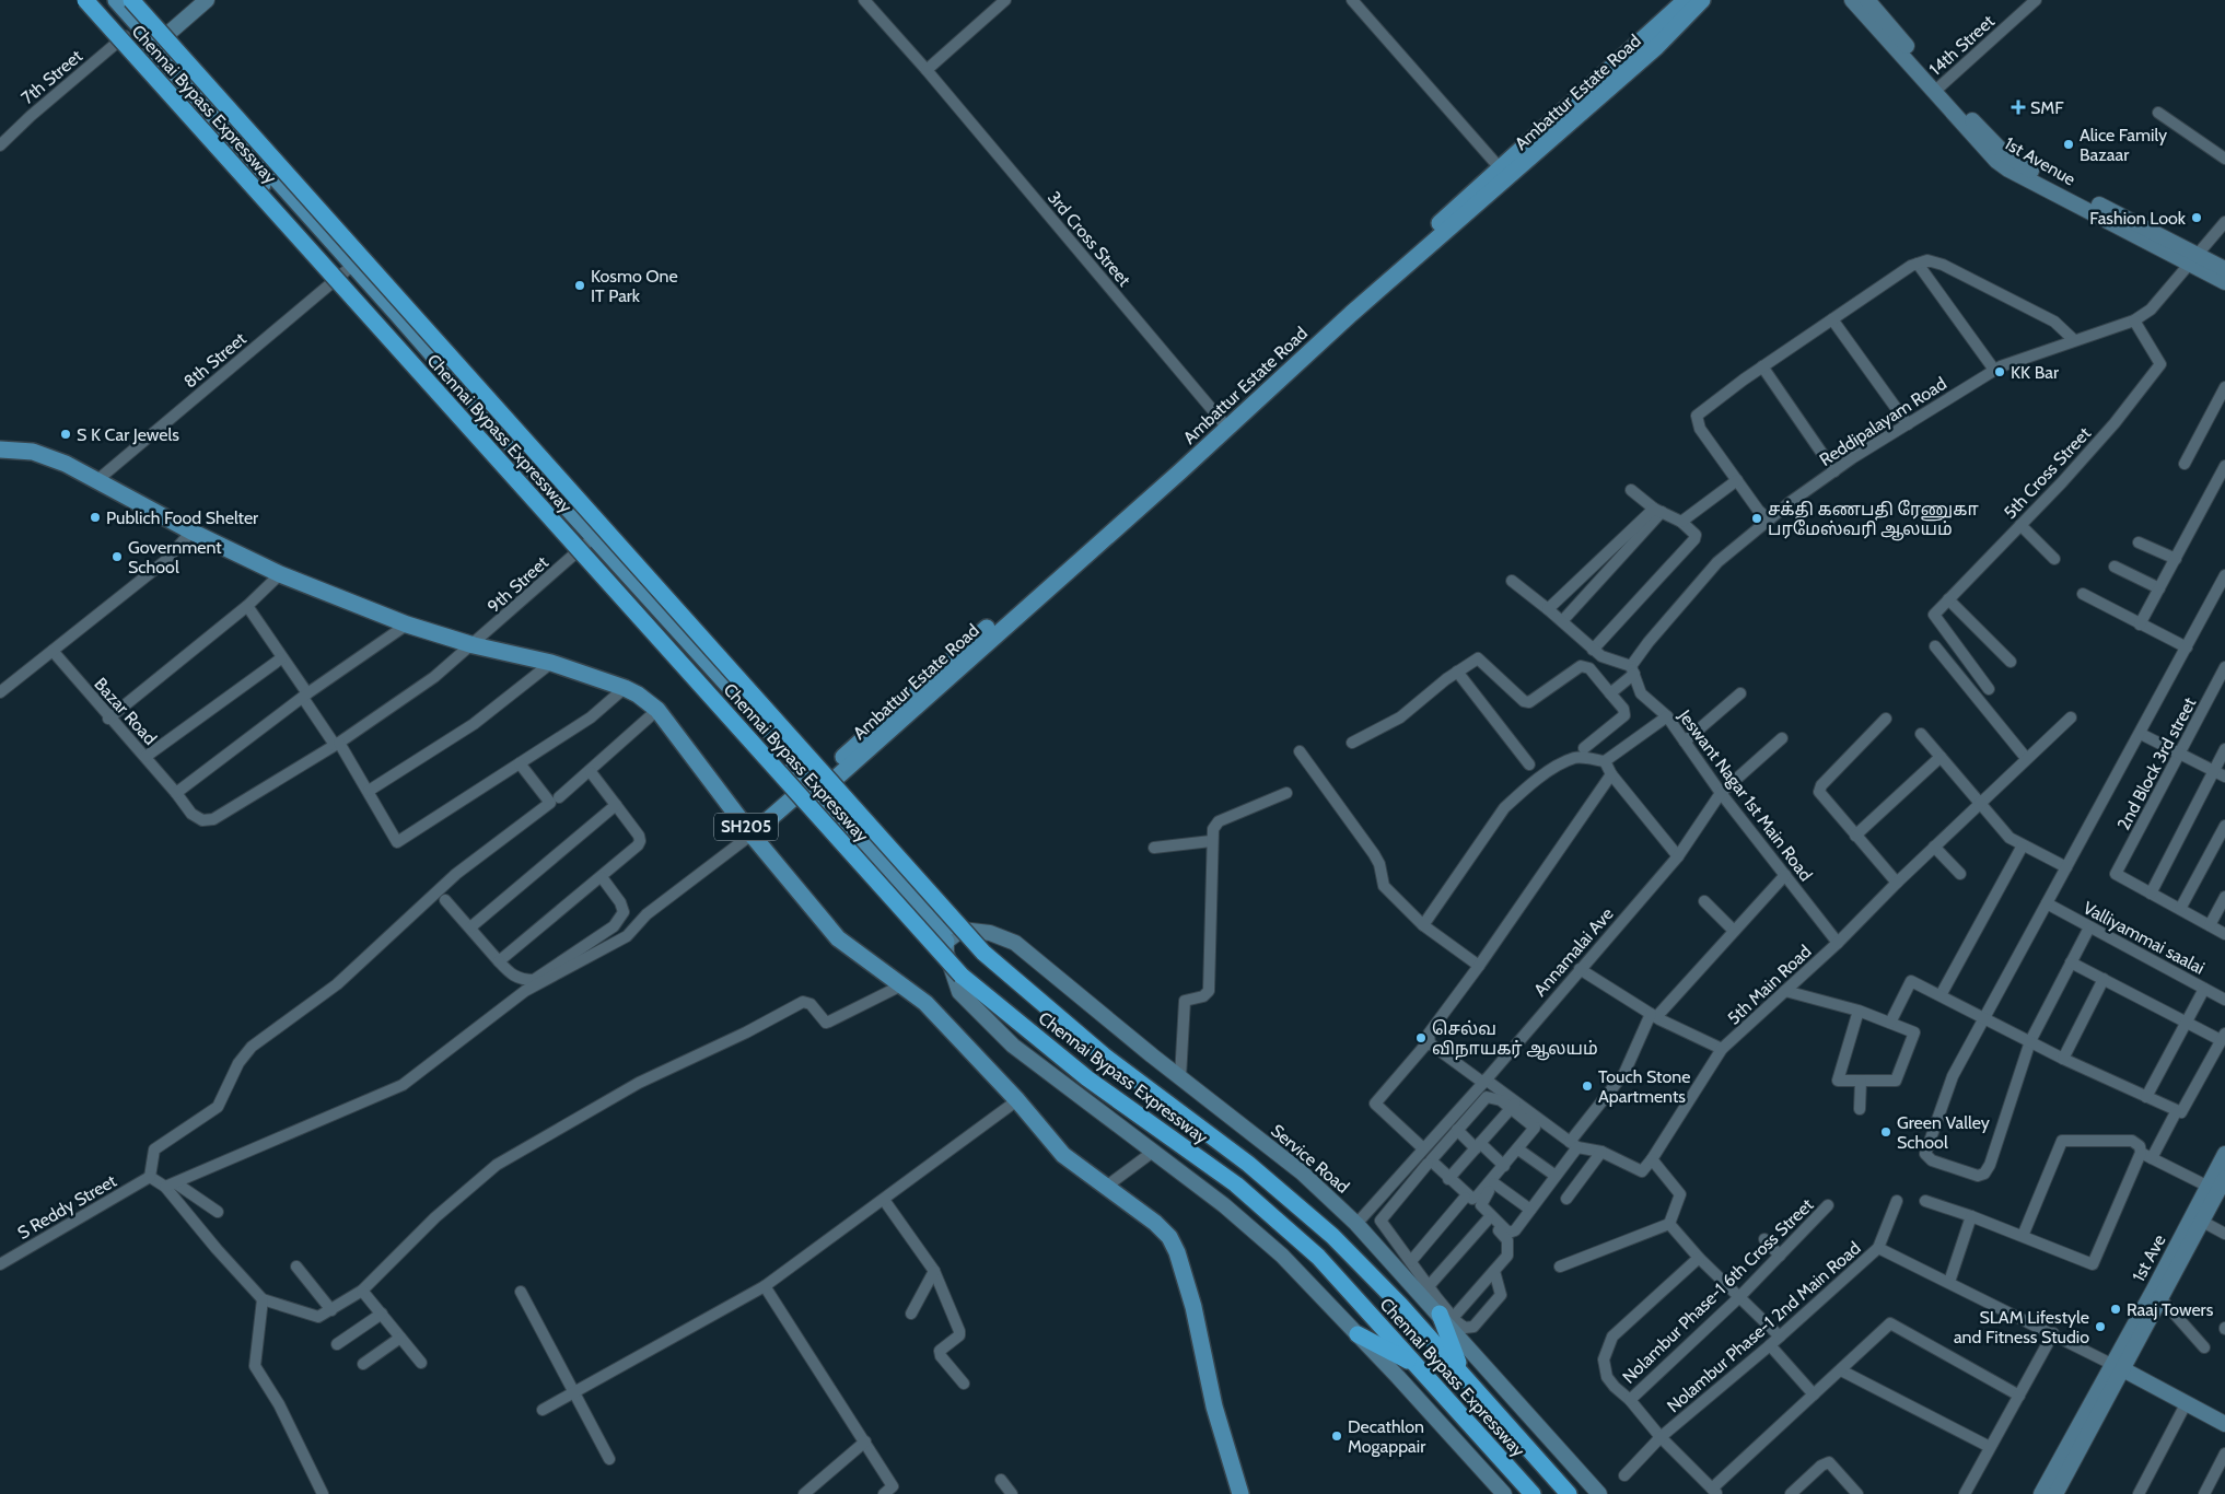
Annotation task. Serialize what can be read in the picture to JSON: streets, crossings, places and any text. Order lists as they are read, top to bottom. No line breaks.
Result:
{"streets":{"highway":["Chennai Bypass Expressway"],"main road":["Ambattur Estate Road","SH205"],"street":["14th Street","7th Street","1st Avenue","3rd Cross Street","8th Street","Reddipalayam Road","5th Cross Street","9th Street","Bazar Road","2nd Block 3rd street","Jeswant Nagar 1st Main Road","Valliyammai saalai","Annamalai Ave","5th Main Road","Service Road","S Reddy Street","1st Ave","Nolambur Phase-1 6th Cross Street","Nolambur Phase-1 2nd Main Road"]},"crossings":[["14th Street","1st Avenue"],["Ambattur Estate Road","3rd Cross Street"],["Ambattur Estate Road","SH205"],["1st Avenue","Reddipalayam Road"],["8th Street","SH205"],["Reddipalayam Road","5th Cross Street"],["Reddipalayam Road","Jeswant Nagar 1st Main Road"],["9th Street","Bazar Road"],["9th Street","SH205"],["Jeswant Nagar 1st Main Road","Annamalai Ave"],["Jeswant Nagar 1st Main Road","5th Main Road"],["Annamalai Ave","Service Road"],["1st Ave","Nolambur Phase-1 2nd Main Road"]],"places":{"health":["SMF"],"other":["Alice Family Bazaar","Fashion Look","Kosmo One IT Park","KK Bar","S K Car Jewels","Publich Food Shelter","சக்தி கணபதி ரேணுகா பரமேஸ்வரி ஆலயம்","Government School","செல்வ விநாயகர் ஆலயம்","Touch Stone Apartments","Green Valley School","Raaj Towers","SLAM Lifestyle and Fitness Studio","Decathlon Mogappair"]}}
